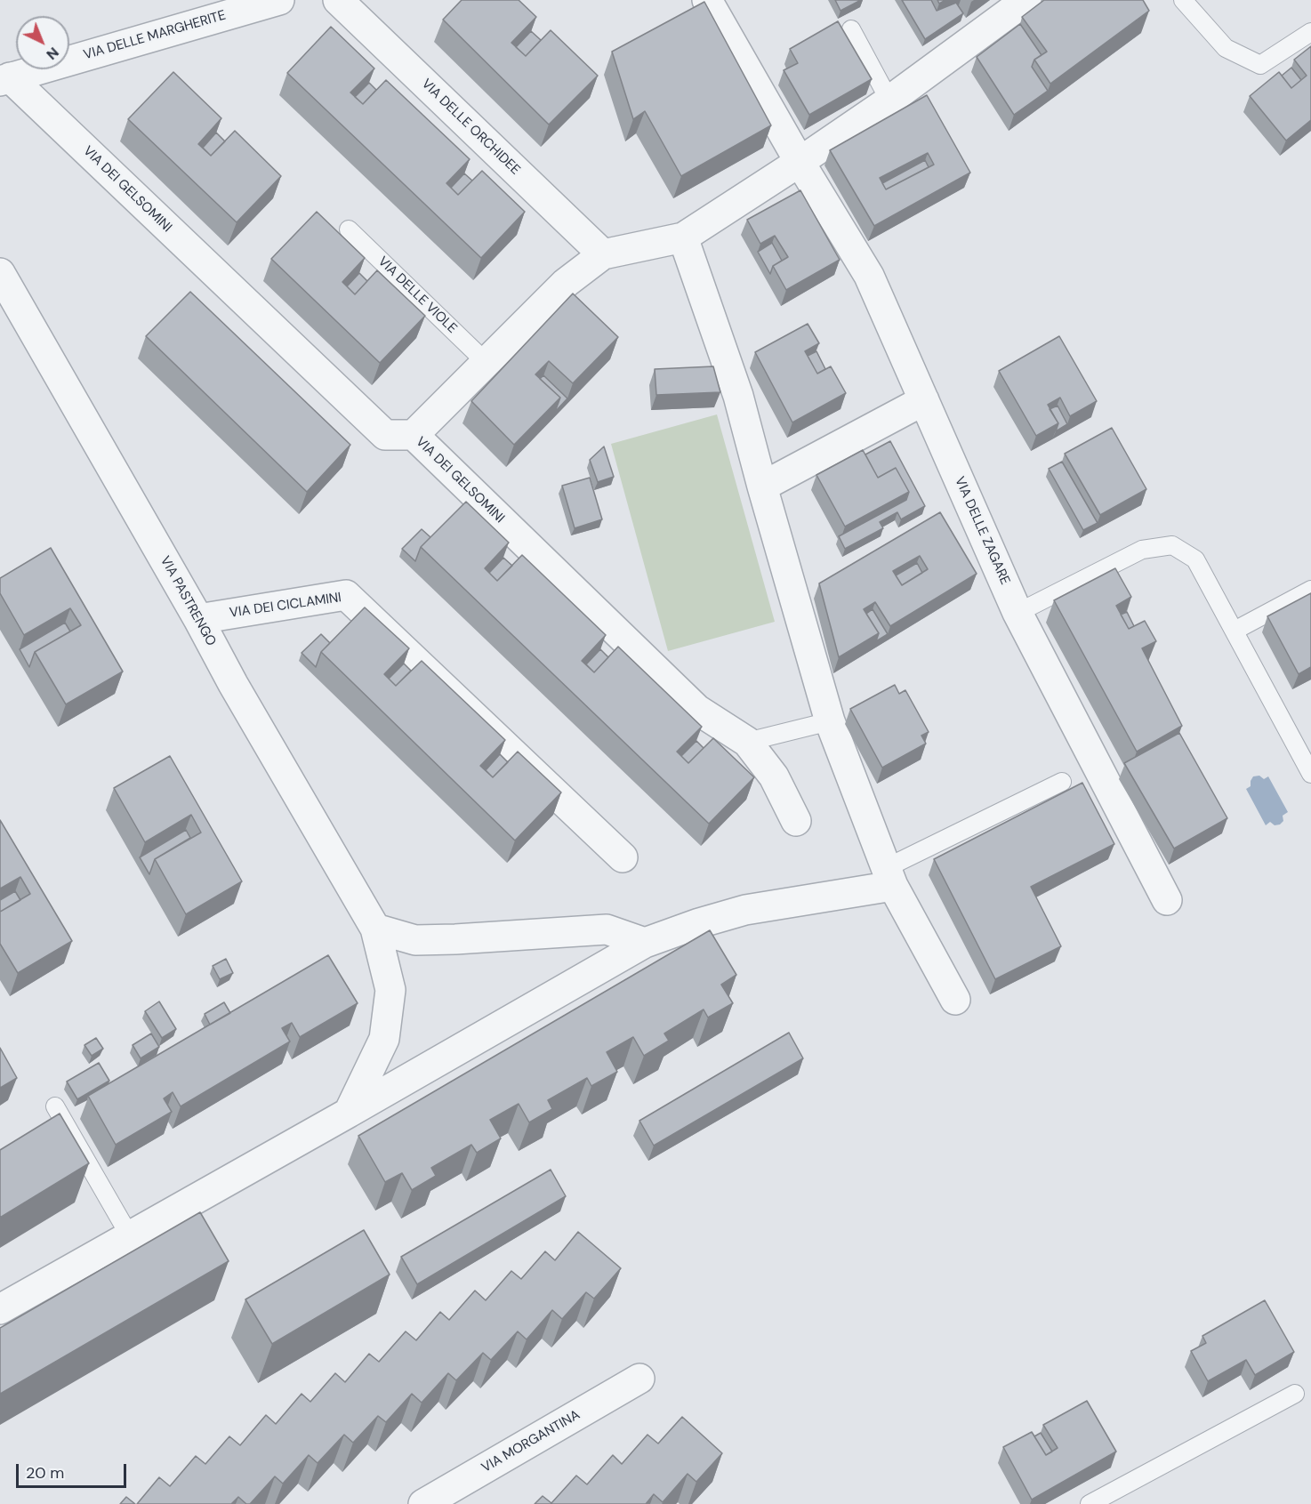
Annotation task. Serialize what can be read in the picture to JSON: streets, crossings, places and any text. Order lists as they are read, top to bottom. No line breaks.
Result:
{"streets":{"street":["VIA DELLE MARGHERITE","VIA DELLE ORCHIDEE","VIA DEI GELSOMINI","VIA DELLE ZAGARE","VIA PASTRENGO","VIA DEI CICLAMINI","VIA MORGANTINA"],"lane":["VIA DELLE VIOLE"]},"crossings":[["VIA DELLE MARGHERITE","VIA DEI GELSOMINI"],["VIA PASTRENGO","VIA DEI CICLAMINI"]],"scale_bar":"20 m","north":"bottom right"}
